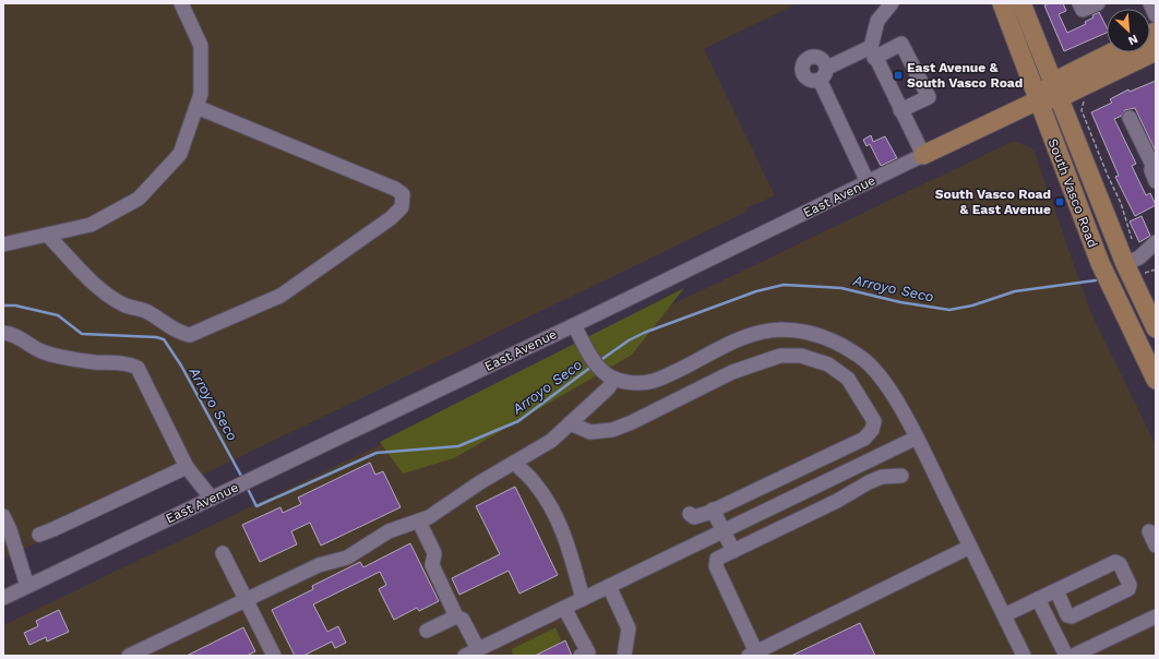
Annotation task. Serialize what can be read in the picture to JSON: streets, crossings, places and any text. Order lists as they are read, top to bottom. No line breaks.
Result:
{"streets":{"main road":["South Vasco Road","East Avenue"]},"crossings":[["South Vasco Road","East Avenue"]],"water":["Arroyo Seco"],"places":{"transit":["East Avenue & South Vasco Road","South Vasco Road & East Avenue"]},"north":"bottom right"}
